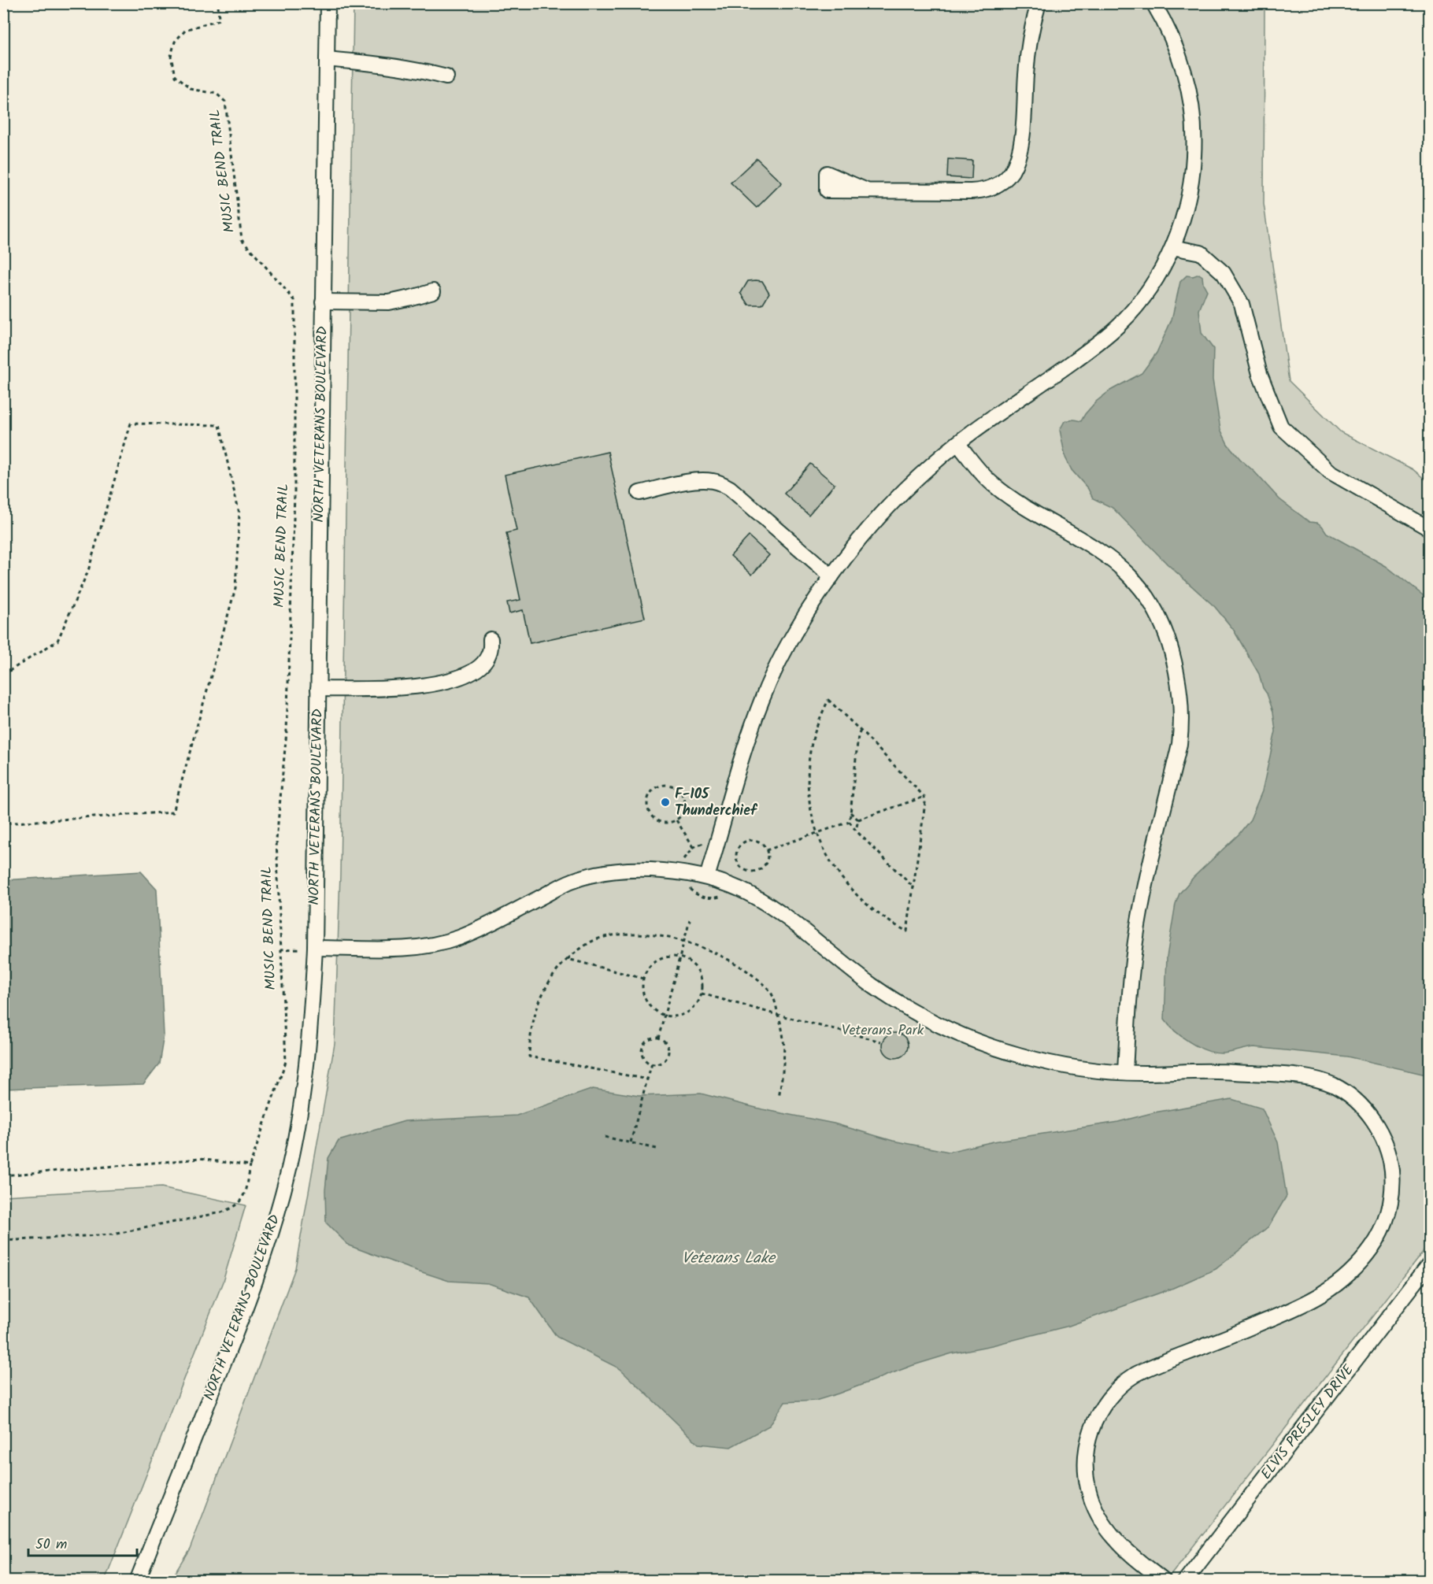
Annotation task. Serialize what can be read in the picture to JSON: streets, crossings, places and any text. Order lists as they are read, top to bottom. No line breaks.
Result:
{"streets":{"street":["NORTH VETERANS BOULEVARD","ELVIS PRESLEY DRIVE"],"path":["MUSIC BEND TRAIL"]},"water":["Veterans Lake"],"parks":["Veterans Park"],"places":["F-105 Thunderchief"],"scale_bar":"50 m"}
